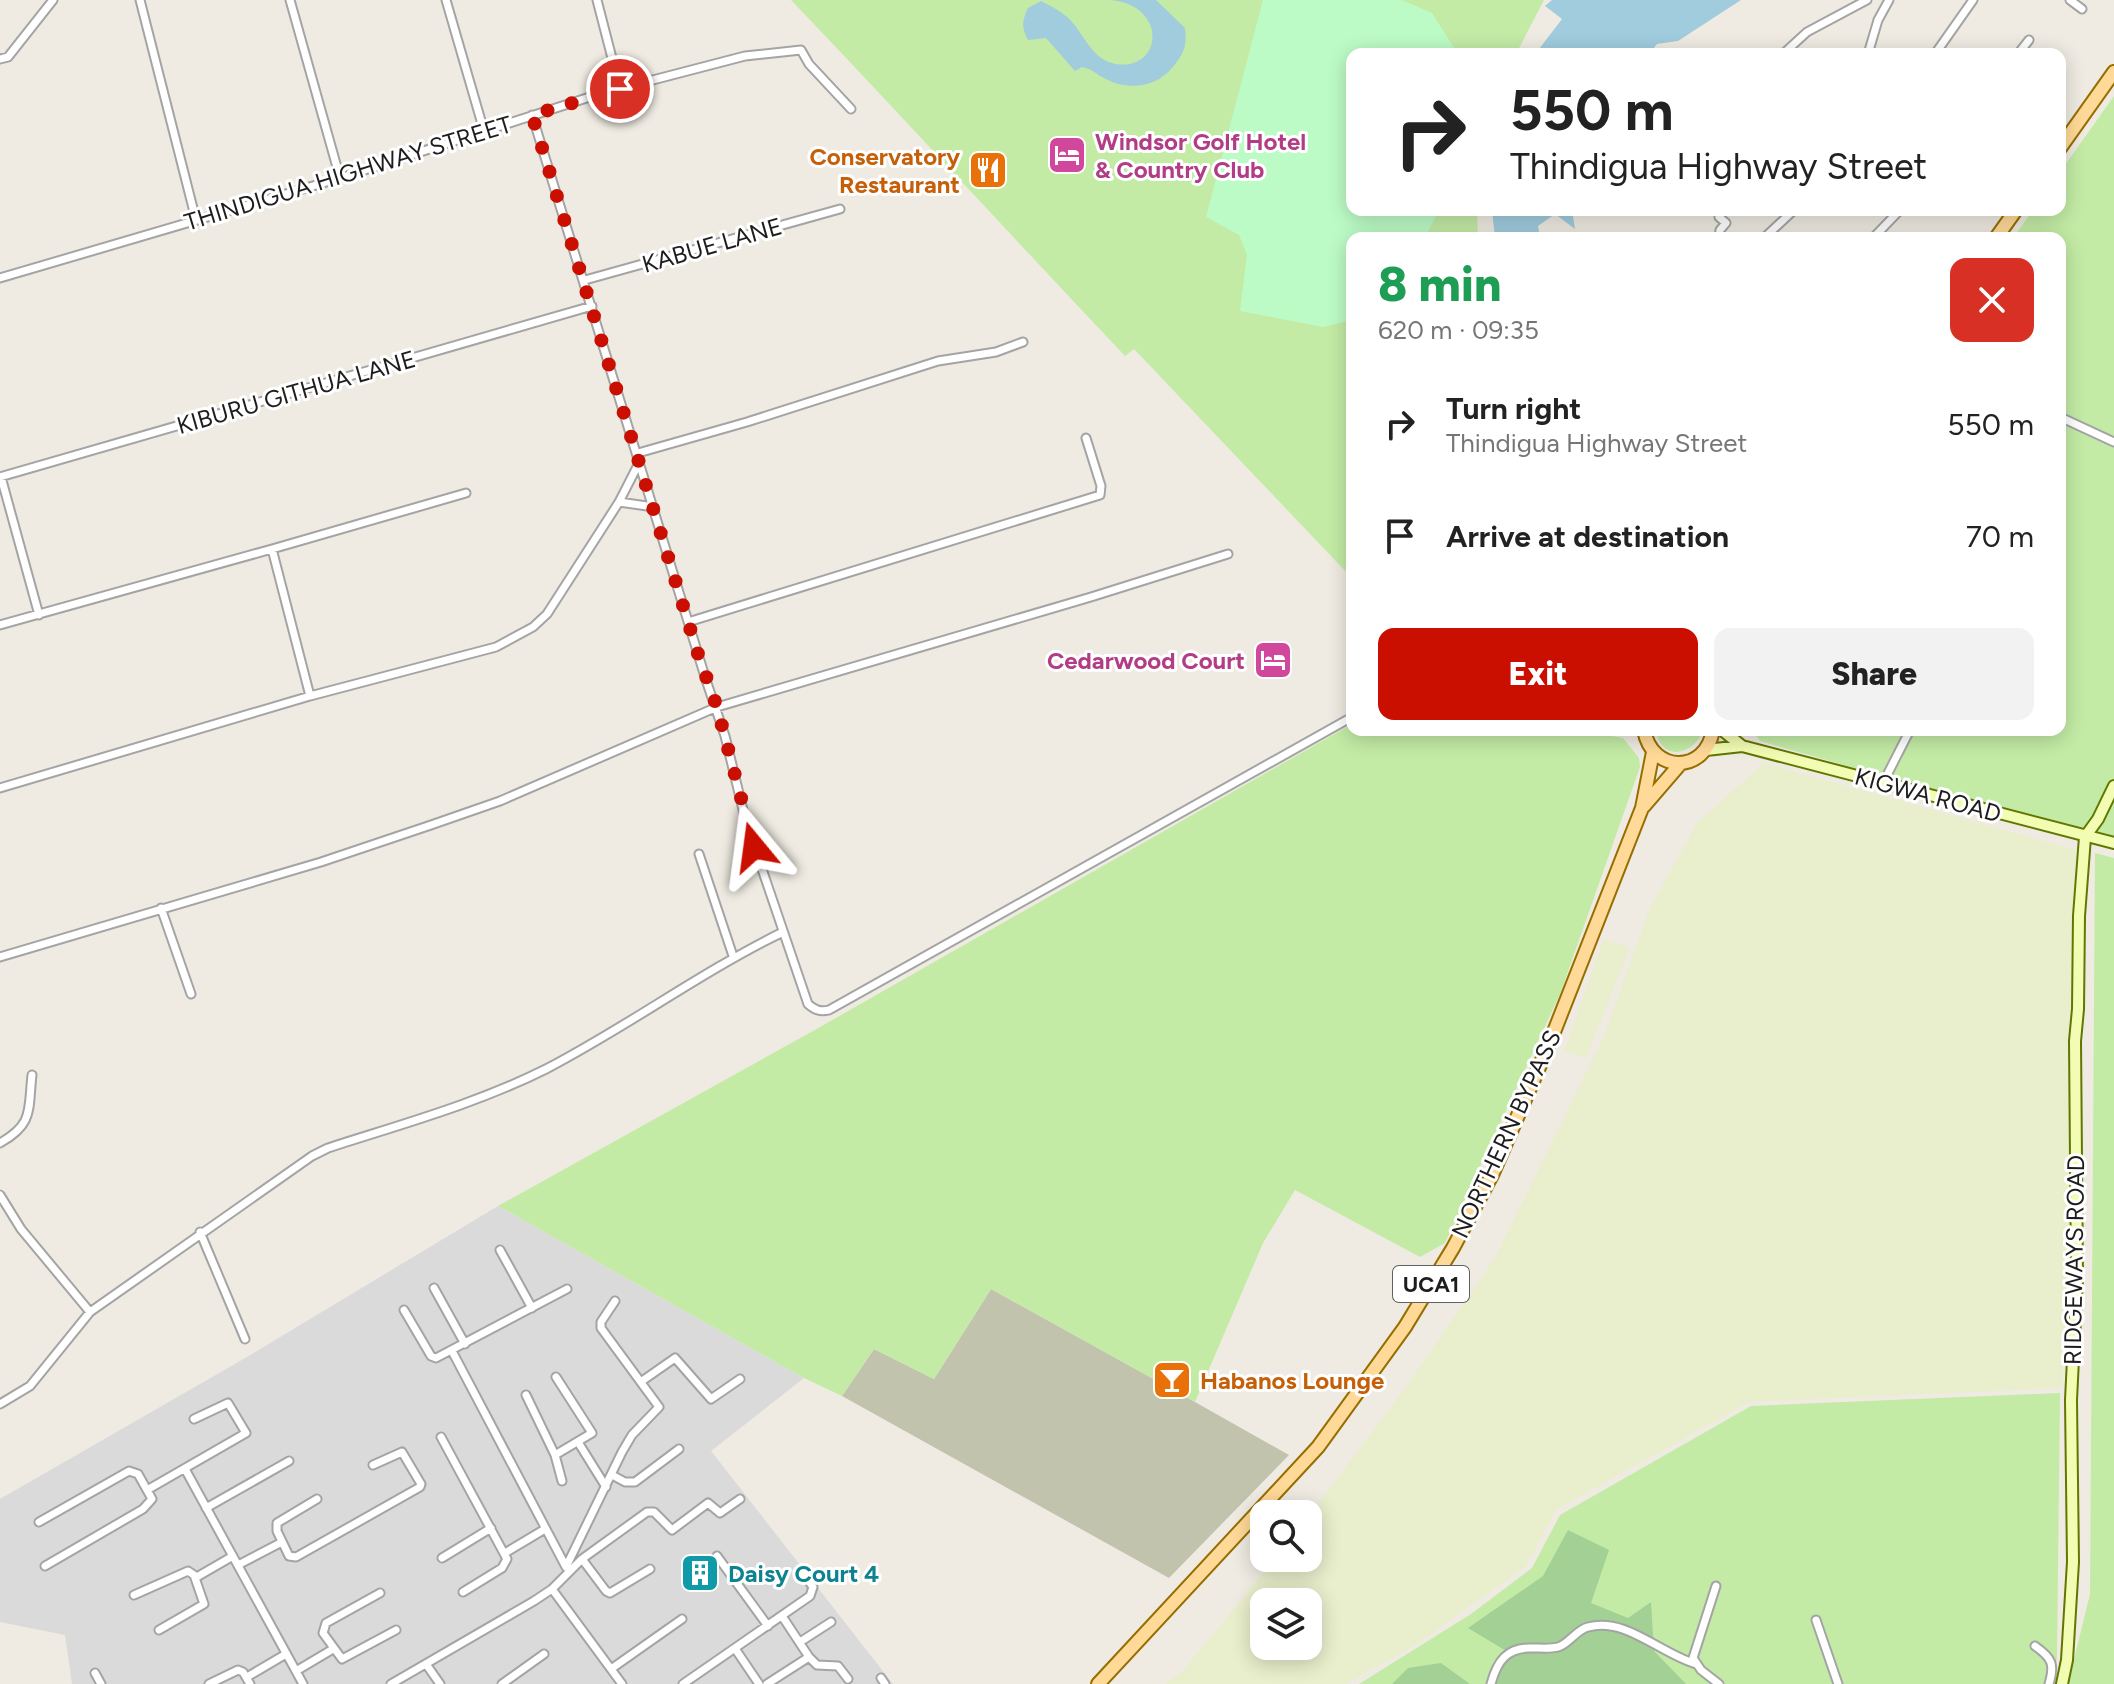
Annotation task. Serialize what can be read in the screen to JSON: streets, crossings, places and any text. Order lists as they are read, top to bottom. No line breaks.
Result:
{"streets":{"main road":["NORTHERN BYPASS","UCA1"],"street":["THINDIGUA HIGHWAY STREET","KABUE LANE","KIBURU GITHUA LANE","KIGWA ROAD","RIDGEWAYS ROAD"]},"crossings":[["KIGWA ROAD","RIDGEWAYS ROAD"],["NORTHERN BYPASS","UCA1"]],"places":{"hotel":["Windsor Golf Hotel & Country Club","Cedarwood Court"],"restaurant":["Conservatory Restaurant"],"bar":["Habanos Lounge"],"building":["Daisy Court 4"]},"page":{"turn":["550 m","Thindigua Highway Street"],"heading":["8 min","620 m · 09:35"],"list":[{"name":"Turn right","note":"Thindigua Highway Street","value":"550 m"},{"name":"Arrive at destination","value":"70 m"}],"buttons":["Exit","Share"]}}
